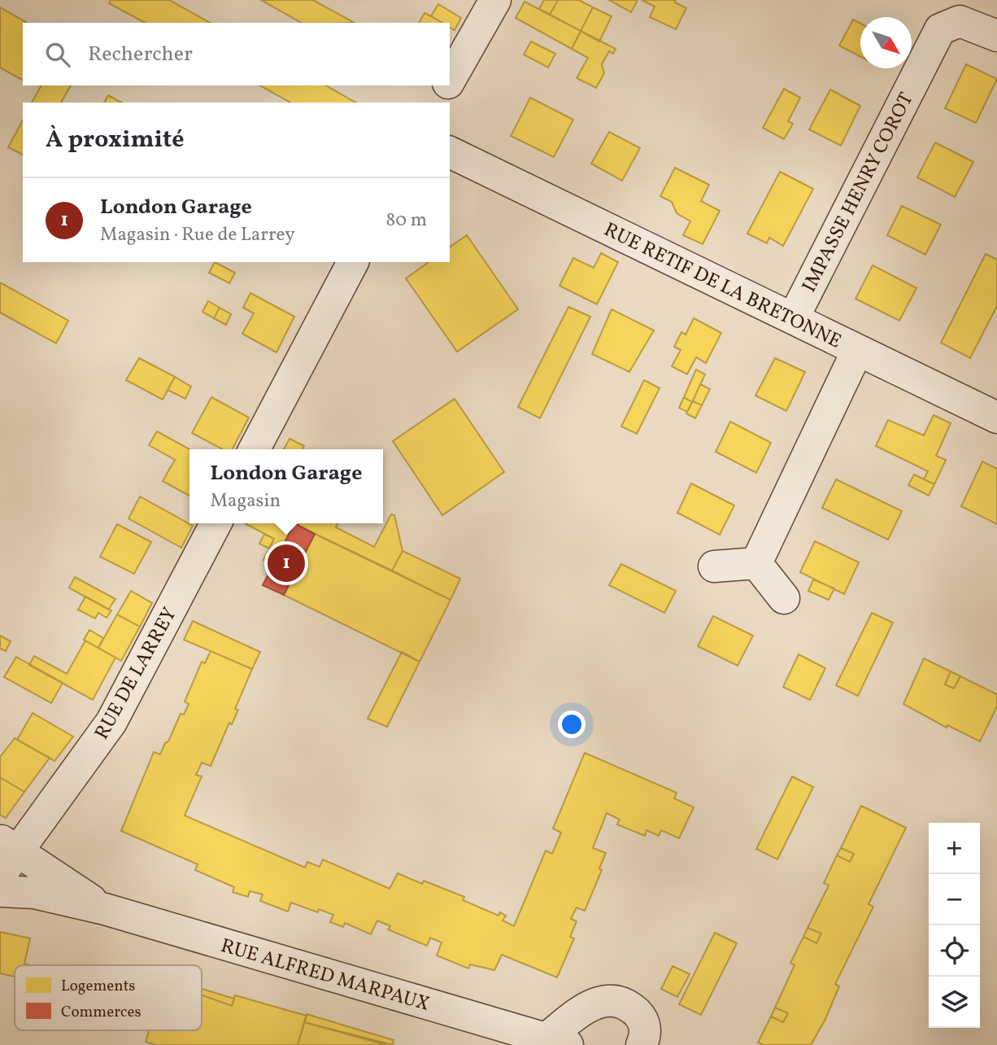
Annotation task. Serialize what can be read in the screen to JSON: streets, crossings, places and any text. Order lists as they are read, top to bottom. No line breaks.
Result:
{"streets":{"street":["IMPASSE HENRY COROT","RUE RETIF DE LA BRETONNE","RUE DE LARREY","RUE ALFRED MARPAUX"]},"crossings":[["IMPASSE HENRY COROT","RUE RETIF DE LA BRETONNE"],["RUE DE LARREY","RUE ALFRED MARPAUX"]],"legend":["Logements","Commerces"],"north":"bottom right","page":{"search":"Rechercher","heading":"À proximité","list":[{"mark":"1","name":"London Garage","note":"Magasin · Rue de Larrey","value":"80 m"}],"popup":["London Garage","Magasin"],"pins":"1","map_buttons":["+","−"]}}
